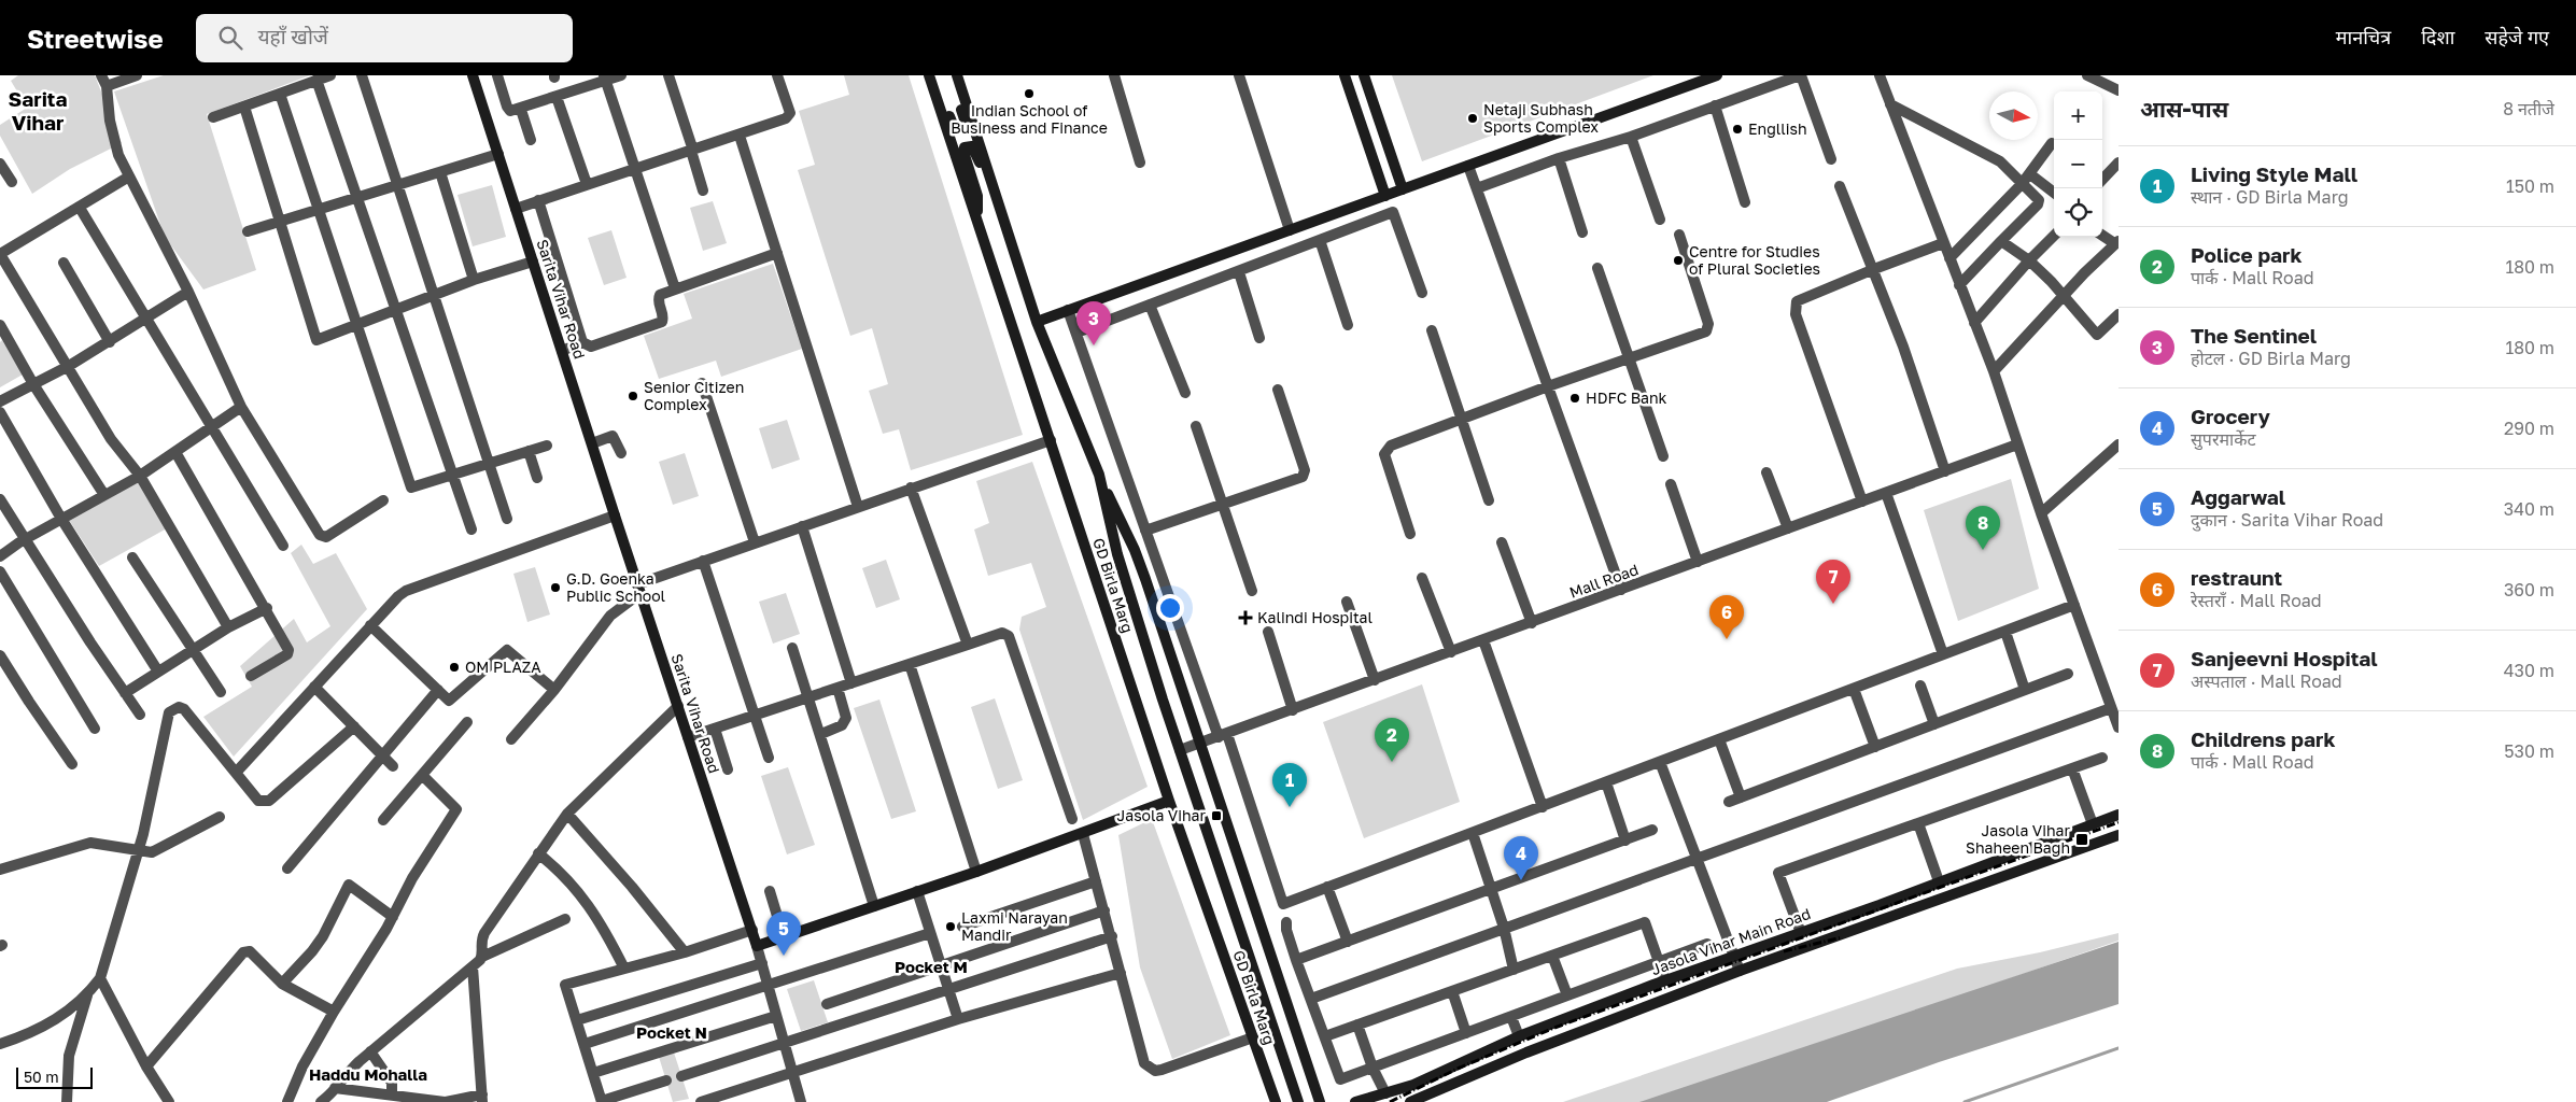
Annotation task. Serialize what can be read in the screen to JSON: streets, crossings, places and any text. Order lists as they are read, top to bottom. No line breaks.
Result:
{"streets":{"street":["Sarita Vihar Road","Mall Road","GD Birla Marg","Jasola Vihar Main Road"]},"crossings":[["Mall Road","GD Birla Marg"]],"districts":["Sarita Vihar","Pocket M","Pocket N","Haddu Mohalla"],"places":{"other":["Indian School of Business and Finance","Netaji Subhash Sports Complex","Engllish","Centre for Studies of Plural Societies","Senior Citizen Complex","HDFC Bank","G.D. Goenka Public School","OM PLAZA","Laxmi Narayan Mandir"],"health":["Kalindi Hospital"],"transit":["Jasola Vihar","Jasola Vihar Shaheen Bagh"]},"scale_bar":"50 m","north":"right","page":{"header":"Streetwise","search":"यहाँ खोजें","nav":["मानचित्र","दिशा","सहेजे गए"],"heading":["आस-पास","8 नतीजे"],"map_buttons":["+","−"],"list":[{"mark":"1","name":"Living Style Mall","note":"स्थान · GD Birla Marg","value":"150 m"},{"mark":"2","name":"Police park","note":"पार्क · Mall Road","value":"180 m"},{"mark":"3","name":"The Sentinel","note":"होटल · GD Birla Marg","value":"180 m"},{"mark":"4","name":"Grocery","note":"सुपरमार्केट","value":"290 m"},{"mark":"5","name":"Aggarwal","note":"दुकान · Sarita Vihar Road","value":"340 m"},{"mark":"6","name":"restraunt","note":"रेस्तराँ · Mall Road","value":"360 m"},{"mark":"7","name":"Sanjeevni Hospital","note":"अस्पताल · Mall Road","value":"430 m"},{"mark":"8","name":"Childrens park","note":"पार्क · Mall Road","value":"530 m"}],"pins":["3","8","7","6","2","1","4","5"],"scale":"50 m"}}
